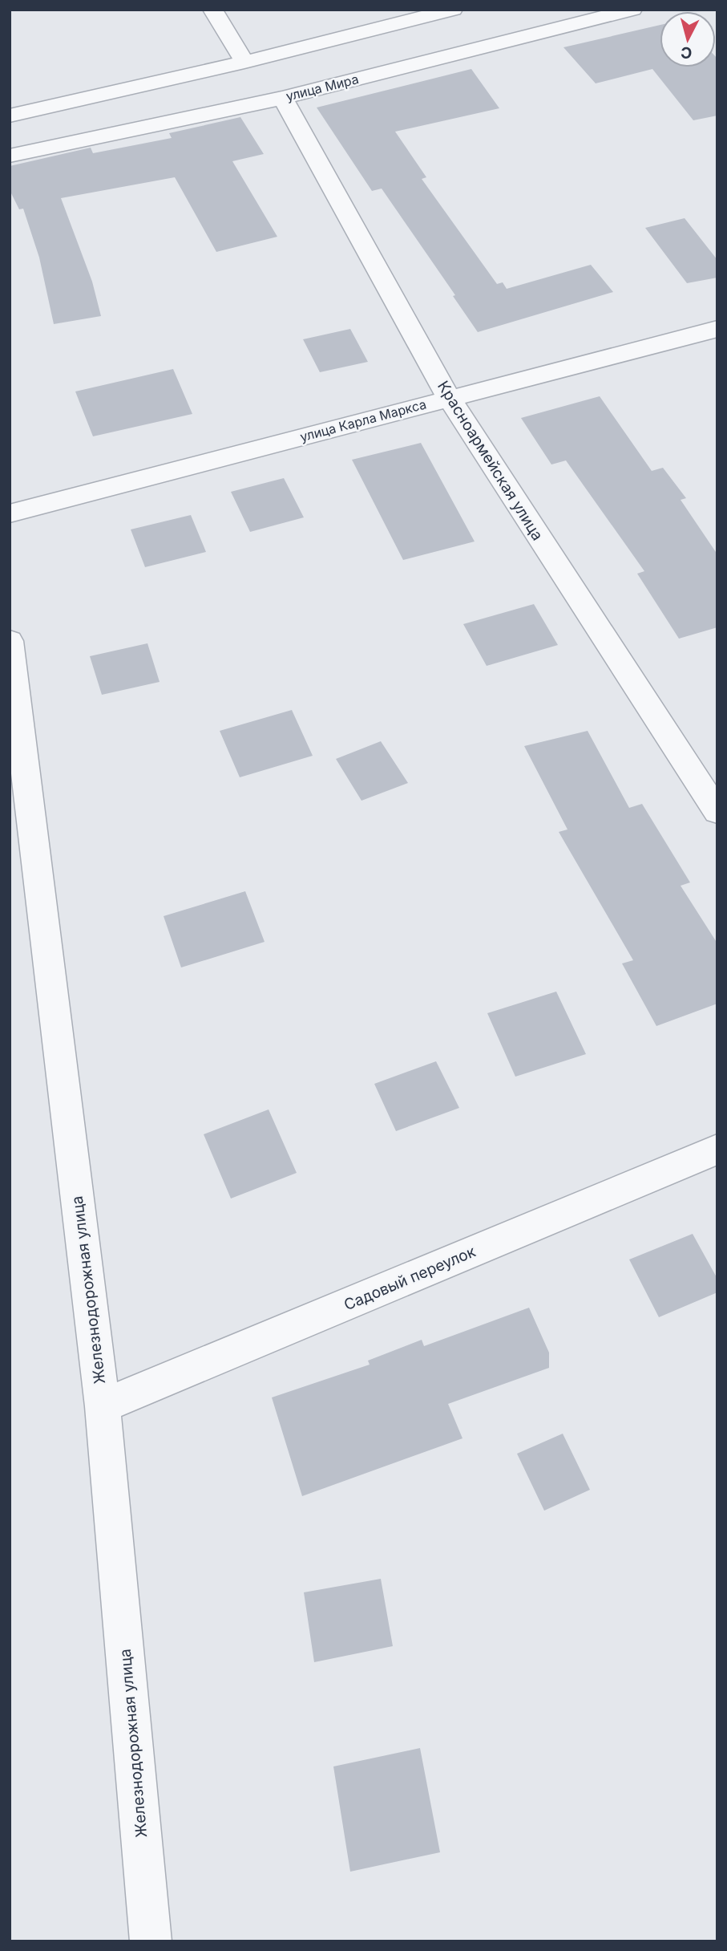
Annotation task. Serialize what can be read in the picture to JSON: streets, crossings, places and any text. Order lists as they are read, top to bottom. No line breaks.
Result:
{"streets":{"street":["улица Мира","улица Карла Маркса","Красноармейская улица","Садовый переулок","Железнодорожная улица"]},"crossings":[["улица Мира","Красноармейская улица"],["улица Карла Маркса","Красноармейская улица"],["Садовый переулок","Железнодорожная улица"]],"north":"bottom"}
